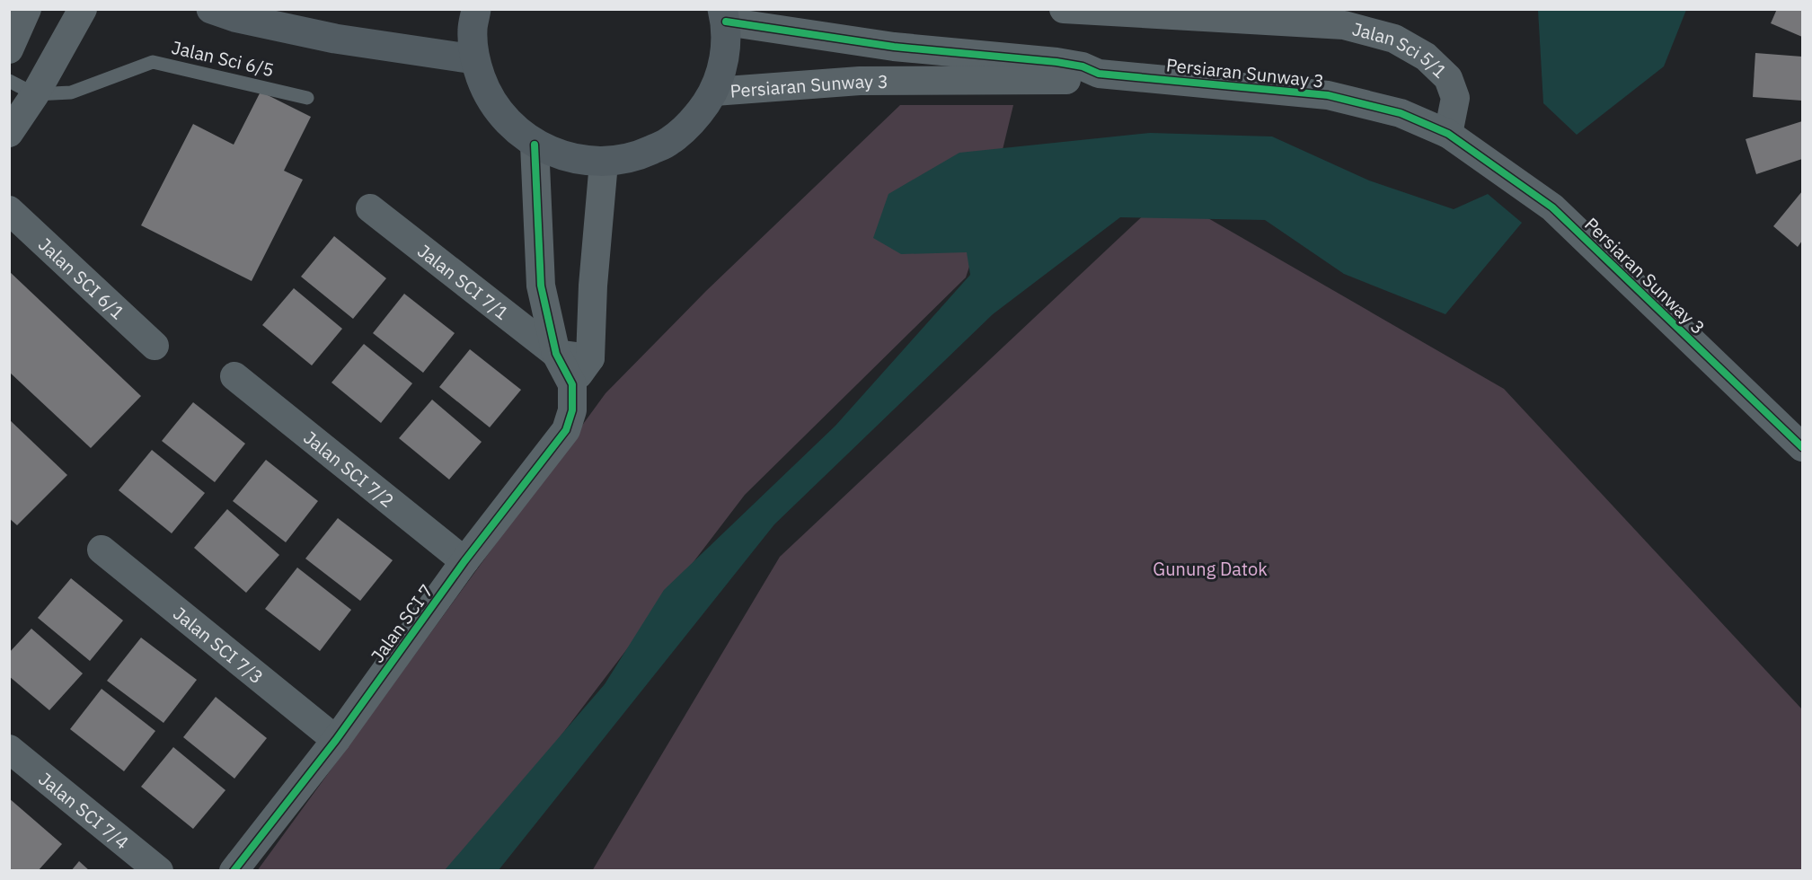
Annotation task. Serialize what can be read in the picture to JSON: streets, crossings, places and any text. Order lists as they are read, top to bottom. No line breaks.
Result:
{"streets":{"street":["Jalan Sci 5/1","Persiaran Sunway 3","Jalan SCI 6/1","Jalan SCI 7/1","Jalan SCI 7/2","Jalan SCI 7","Jalan SCI 7/3","Jalan SCI 7/4"],"lane":["Jalan Sci 6/5"]},"crossings":[["Jalan Sci 5/1","Persiaran Sunway 3"],["Jalan SCI 7/2","Jalan SCI 7"],["Jalan SCI 7","Jalan SCI 7/3"]],"parks":["Gunung Datok"]}
